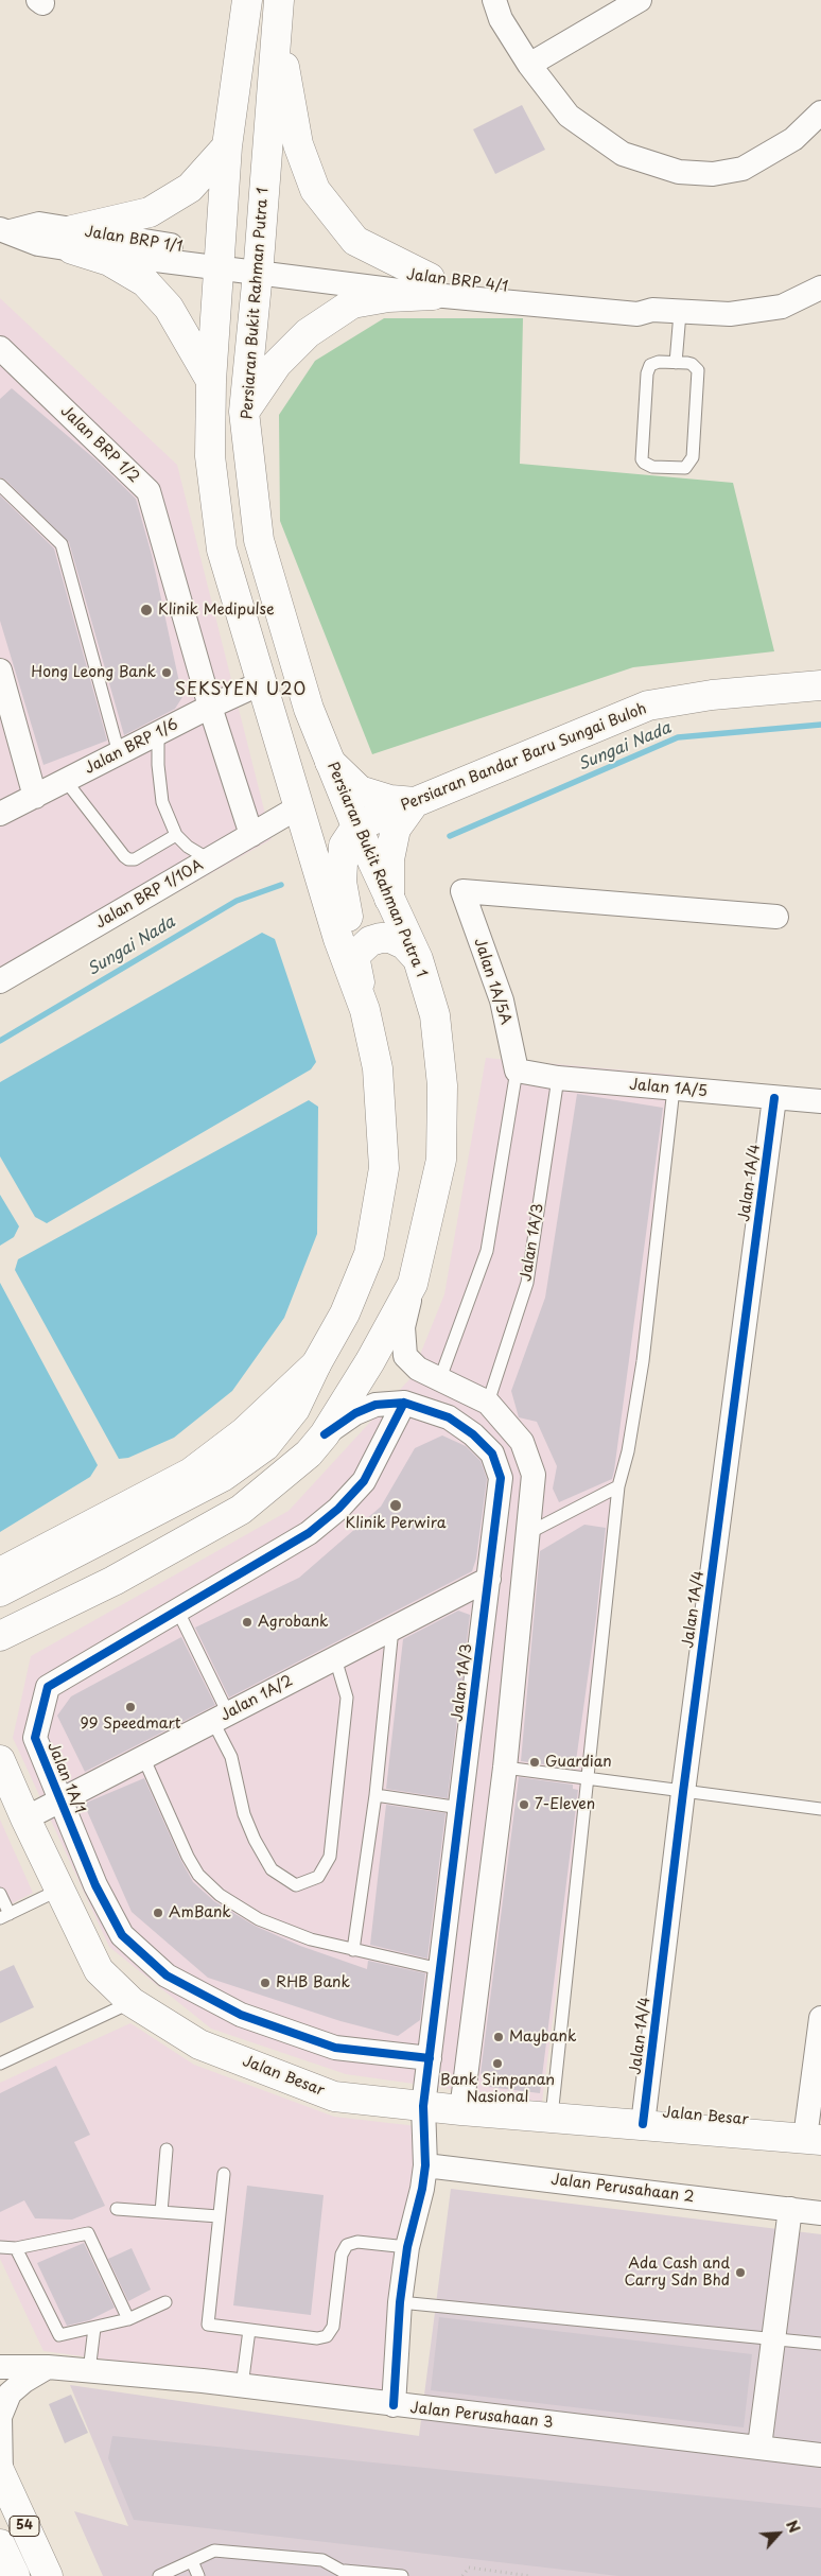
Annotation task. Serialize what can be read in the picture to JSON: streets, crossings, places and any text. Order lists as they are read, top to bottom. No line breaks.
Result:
{"streets":{"main road":["Persiaran Bukit Rahman Putra 1","Persiaran Bandar Baru Sungai Buloh","Jalan Besar","54"],"street":["Jalan BRP 1/1","Jalan BRP 4/1","Jalan BRP 1/2","Jalan BRP 1/6","Jalan BRP 1/10A","Jalan 1A/5A","Jalan 1A/5","Jalan 1A/4","Jalan 1A/3","Jalan 1A/2","Jalan 1A/1","Jalan Perusahaan 2","Jalan Perusahaan 3"]},"crossings":[["Jalan BRP 1/1","Jalan BRP 4/1"],["Jalan BRP 1/1","Persiaran Bukit Rahman Putra 1"],["Jalan BRP 4/1","Persiaran Bukit Rahman Putra 1"],["Persiaran Bukit Rahman Putra 1","Persiaran Bandar Baru Sungai Buloh"],["Persiaran Bukit Rahman Putra 1","Jalan 1A/3"],["Jalan BRP 1/2","Jalan BRP 1/6"],["Jalan BRP 1/2","Jalan BRP 1/10A"],["Jalan 1A/5A","Jalan 1A/5"],["Jalan 1A/5","Jalan 1A/4"],["Jalan 1A/5","Jalan 1A/3"],["Jalan 1A/4","Jalan Besar"],["Jalan 1A/3","Jalan 1A/2"],["Jalan 1A/3","Jalan 1A/1"],["Jalan 1A/3","Jalan Besar"],["Jalan 1A/3","Jalan Perusahaan 2"],["Jalan 1A/3","Jalan Perusahaan 3"],["Jalan 1A/2","Jalan 1A/1"],["Jalan 1A/2","Jalan Besar"]],"districts":["SEKSYEN U20"],"water":["Sungai Nada"],"places":["Klinik Medipulse","Hong Leong Bank","Klinik Perwira","Agrobank","99 Speedmart","Guardian","7-Eleven","AmBank","RHB Bank","Maybank","Bank Simpanan Nasional","Ada Cash and Carry Sdn Bhd"],"north":"top right"}
